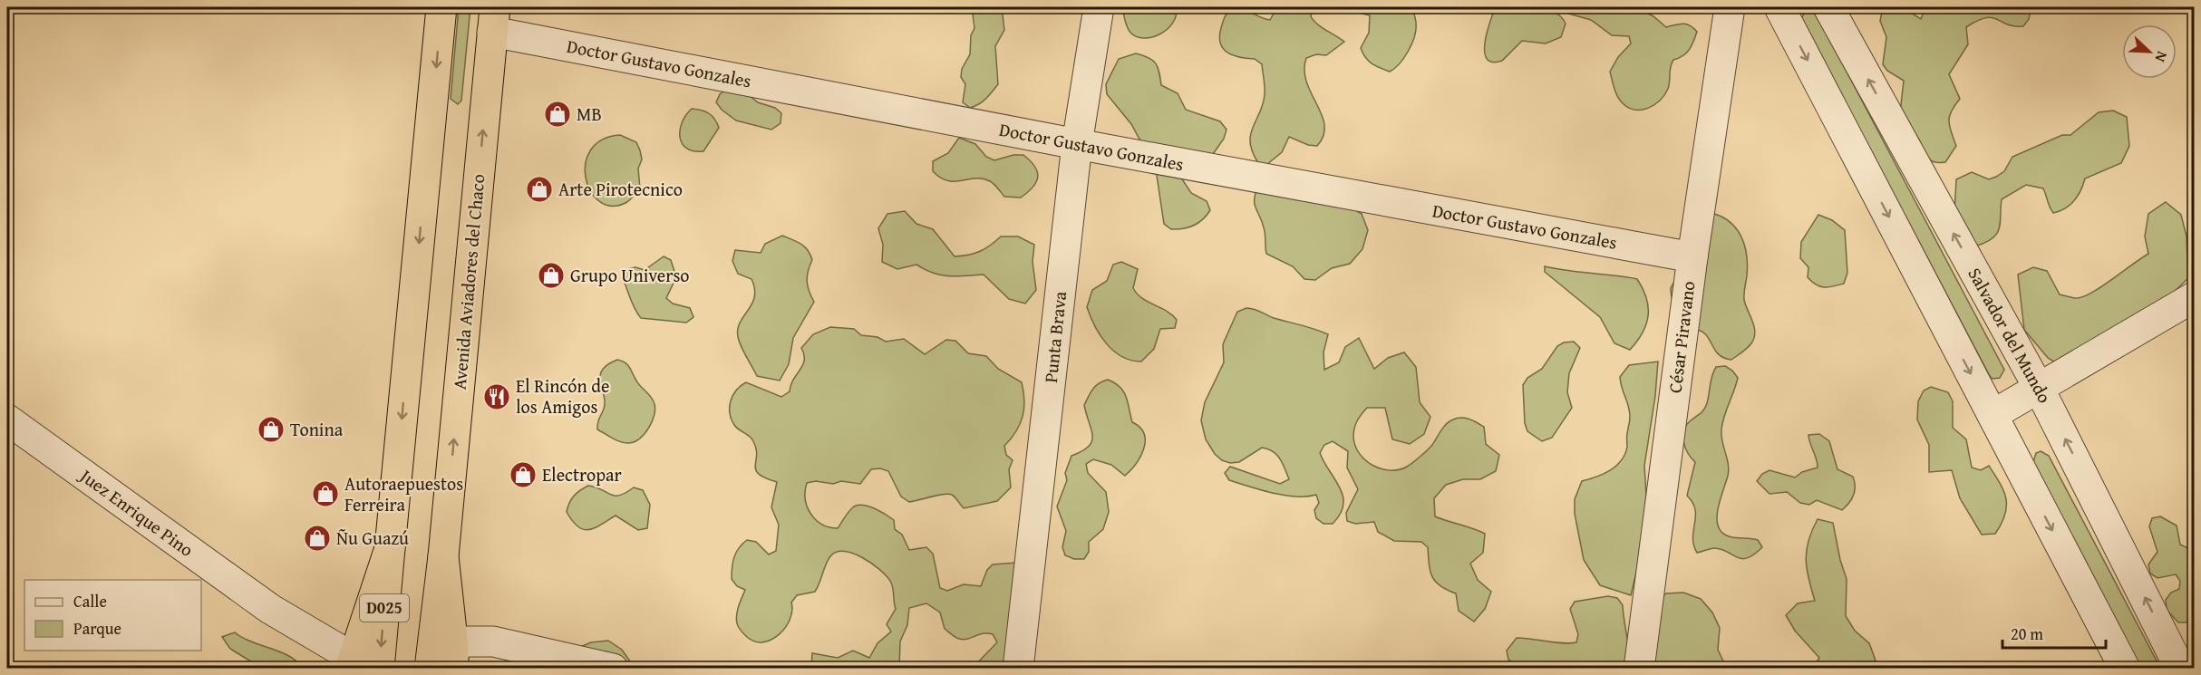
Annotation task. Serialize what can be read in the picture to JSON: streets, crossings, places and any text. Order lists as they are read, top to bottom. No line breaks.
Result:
{"streets":{"highway":["Avenida Aviadores del Chaco","D025"],"street":["Doctor Gustavo Gonzales","Salvador del Mundo","Punta Brava","César Piravano","Juez Enrique Pino"]},"crossings":[["Doctor Gustavo Gonzales","Avenida Aviadores del Chaco"],["Doctor Gustavo Gonzales","Punta Brava"],["Doctor Gustavo Gonzales","César Piravano"],["Avenida Aviadores del Chaco","D025"]],"places":{"shop":["MB","Arte Pirotecnico","Grupo Universo","Tonina","Electropar","Autoraepuestos Ferreira","Ñu Guazú"],"restaurant":["El Rincón de los Amigos"]},"legend":["Calle","Parque"],"scale_bar":"20 m","north":"bottom right"}
